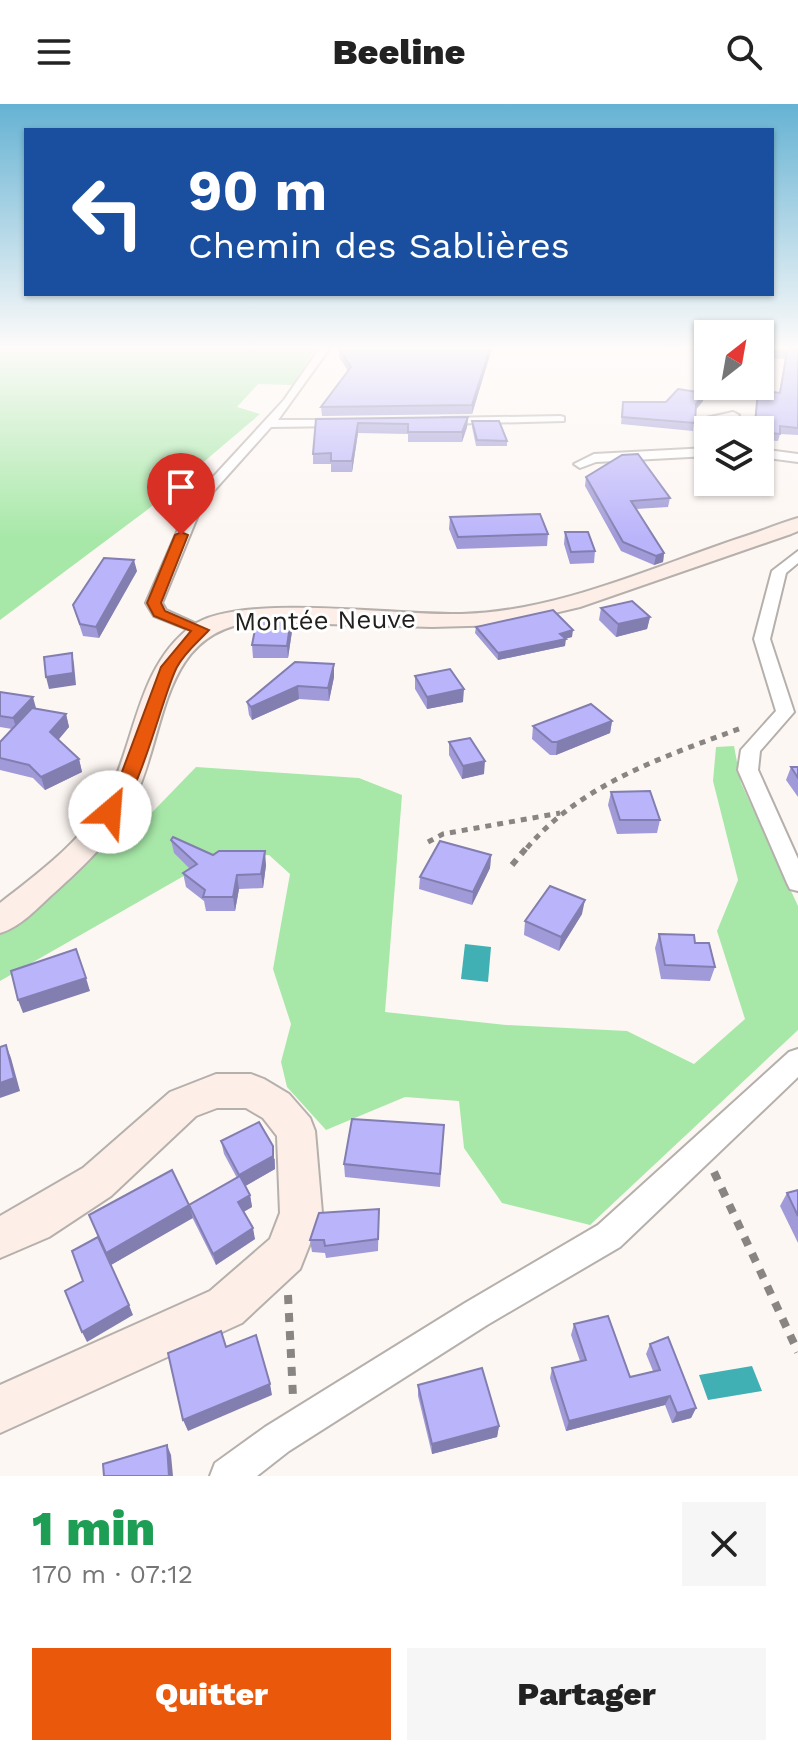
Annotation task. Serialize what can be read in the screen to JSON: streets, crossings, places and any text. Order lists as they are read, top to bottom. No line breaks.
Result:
{"streets":{"street":["Montée Neuve"]},"north":"top right","page":{"header":"Beeline","turn":["90 m","Chemin des Sablières"],"heading":["1 min","170 m · 07:12"],"buttons":["Quitter","Partager"]}}
